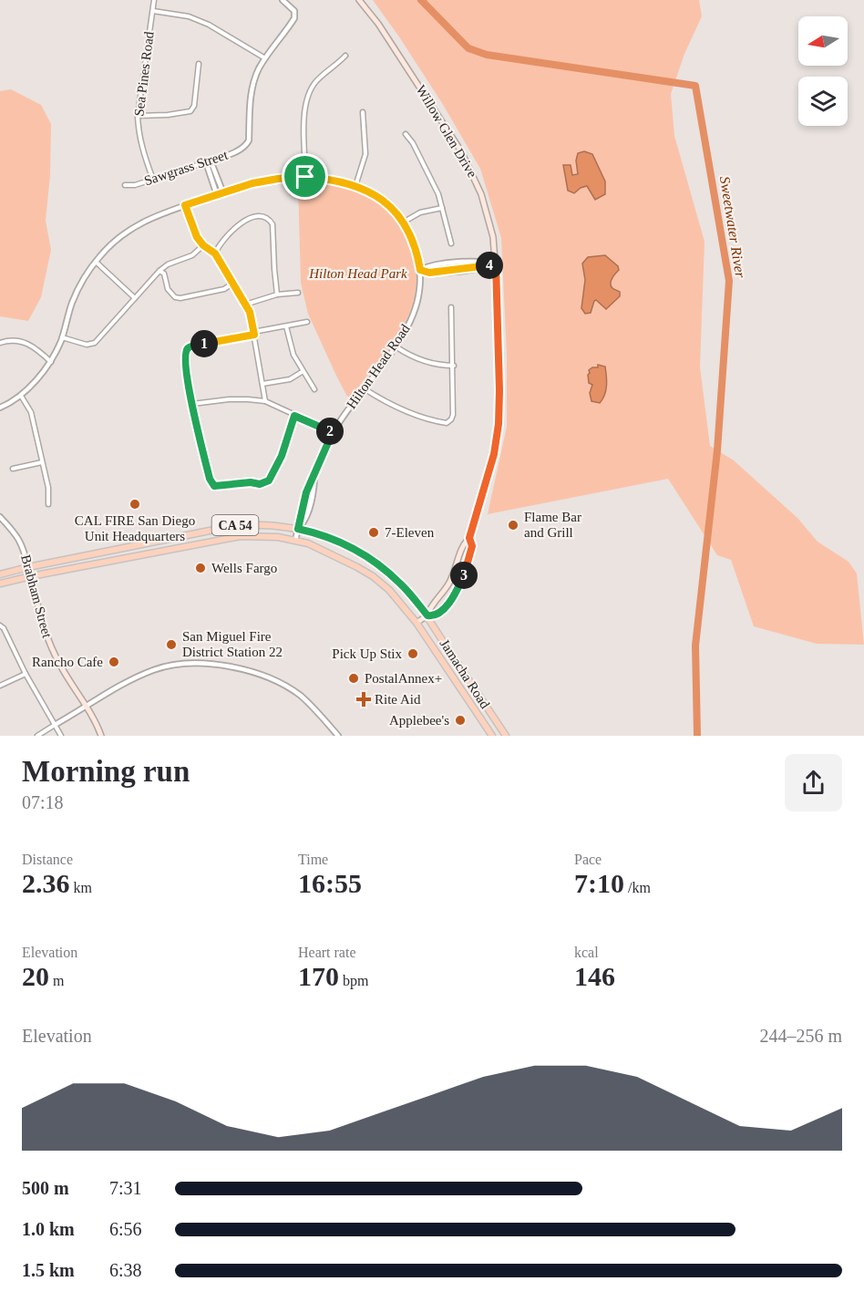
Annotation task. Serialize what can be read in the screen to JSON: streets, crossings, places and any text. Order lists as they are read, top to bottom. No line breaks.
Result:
{"streets":{"main road":["Willow Glen Drive","CA 54","Brabham Street","Jamacha Road"],"street":["Sea Pines Road","Sawgrass Street","Hilton Head Road"]},"crossings":[["Sea Pines Road","Sawgrass Street"],["Willow Glen Drive","Jamacha Road"],["Hilton Head Road","Jamacha Road"],["Brabham Street","Jamacha Road"]],"water":["Sweetwater River"],"parks":["Hilton Head Park"],"places":{"other":["CAL FIRE San Diego Unit Headquarters","Flame Bar and Grill","7-Eleven","Wells Fargo","San Miguel Fire District Station 22","Pick Up Stix","Rancho Cafe","PostalAnnex+","Applebee's"],"health":["Rite Aid"]},"north":"left","page":{"pins":["4","1","2","3"],"heading":["Morning run","07:18"],"stats":[["Distance","2.36 km"],["Time","16:55"],["Pace","7:10 /km"],["Elevation","20 m"],["Heart rate","170 bpm"],["kcal","146"]],"chart":["Elevation","244–256 m"],"list":[{"name":"500 m","note":"7:31"},{"name":"1.0 km","note":"6:56"},{"name":"1.5 km","note":"6:38"}]}}
